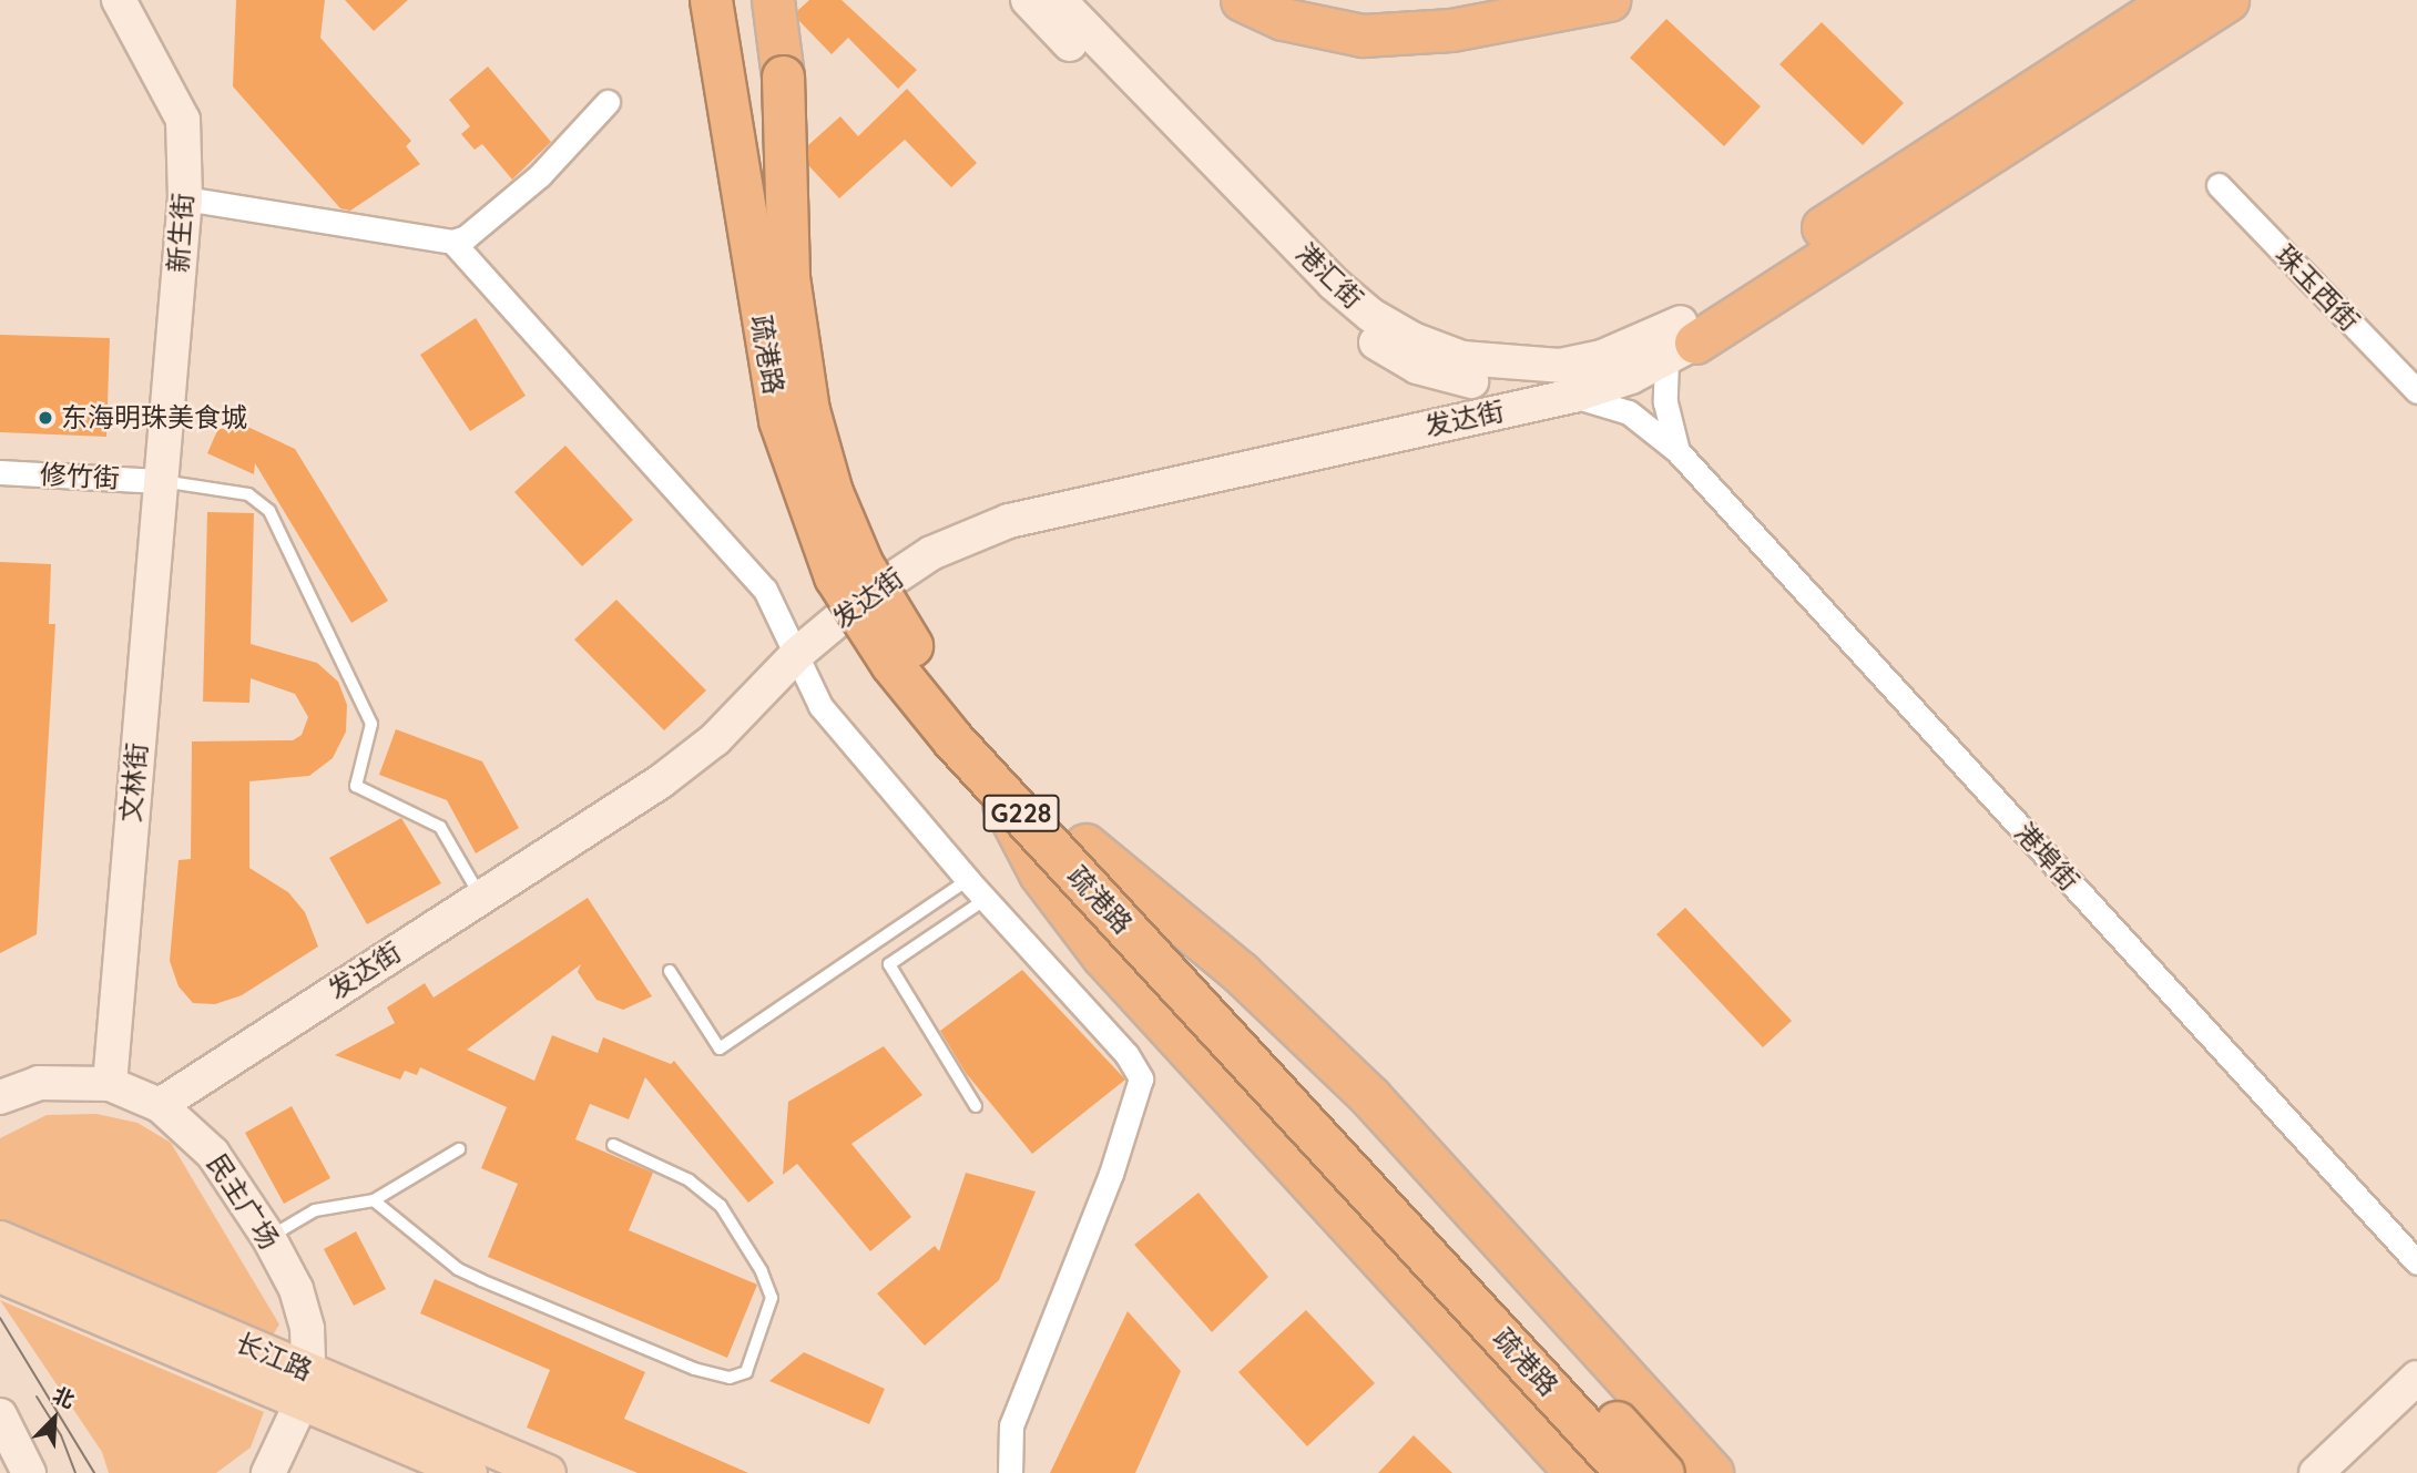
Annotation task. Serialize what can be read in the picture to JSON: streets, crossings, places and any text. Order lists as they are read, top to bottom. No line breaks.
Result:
{"streets":{"highway":["疏港路","G228"],"main road":["长江路"],"street":["新生街","港汇街","珠玉西街","发达街","修竹街","文林街","港埠街","民主广场"]},"crossings":[["新生街","修竹街"],["新生街","文林街"],["港汇街","发达街"],["发达街","港埠街"],["发达街","民主广场"],["修竹街","文林街"],["文林街","民主广场"],["民主广场","长江路"]],"places":["东海明珠美食城"],"north":"top right"}
